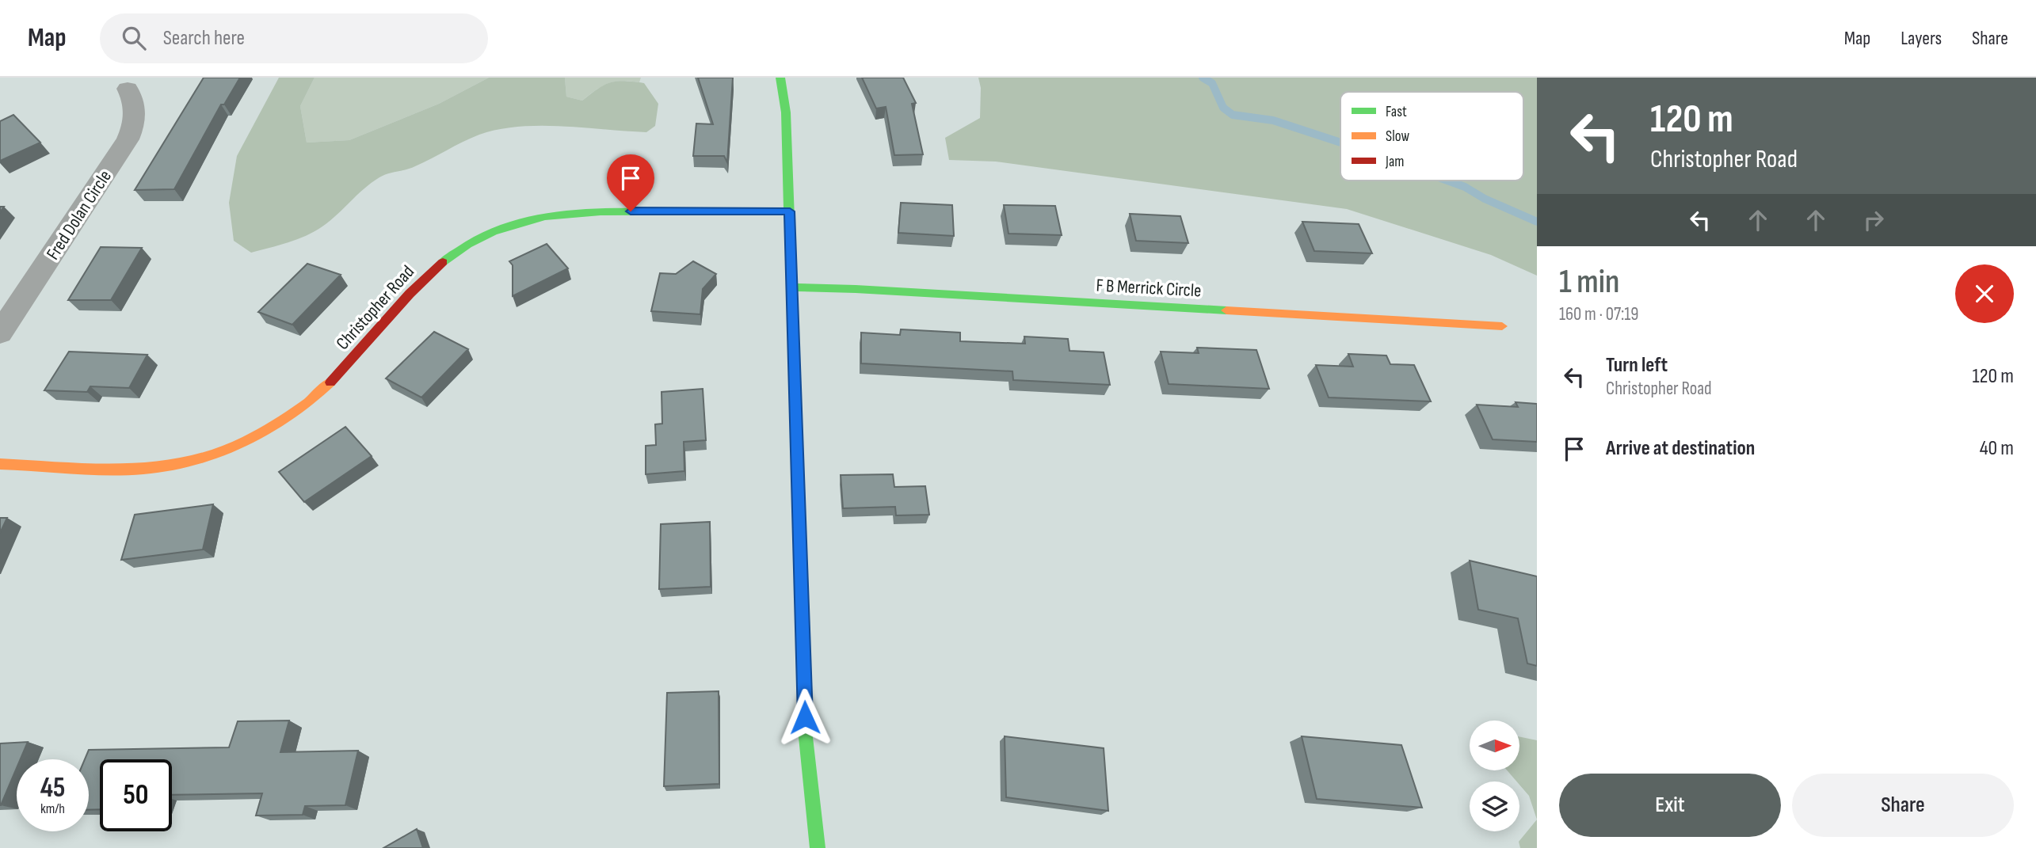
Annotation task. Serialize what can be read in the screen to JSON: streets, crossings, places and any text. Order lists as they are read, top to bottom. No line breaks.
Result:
{"streets":{"street":["Fred Dolan Circle","F B Merrick Circle","Christopher Road"]},"legend":["Fast","Slow","Jam"],"north":"right","page":{"header":"Map","search":"Search here","nav":["Map","Layers","Share"],"turn":["120 m","Christopher Road"],"heading":["1 min","160 m · 07:19"],"list":[{"name":"Turn left","note":"Christopher Road","value":"120 m"},{"name":"Arrive at destination","value":"40 m"}],"speed":"45 km/h","limit":"50","buttons":["Exit","Share"]}}
